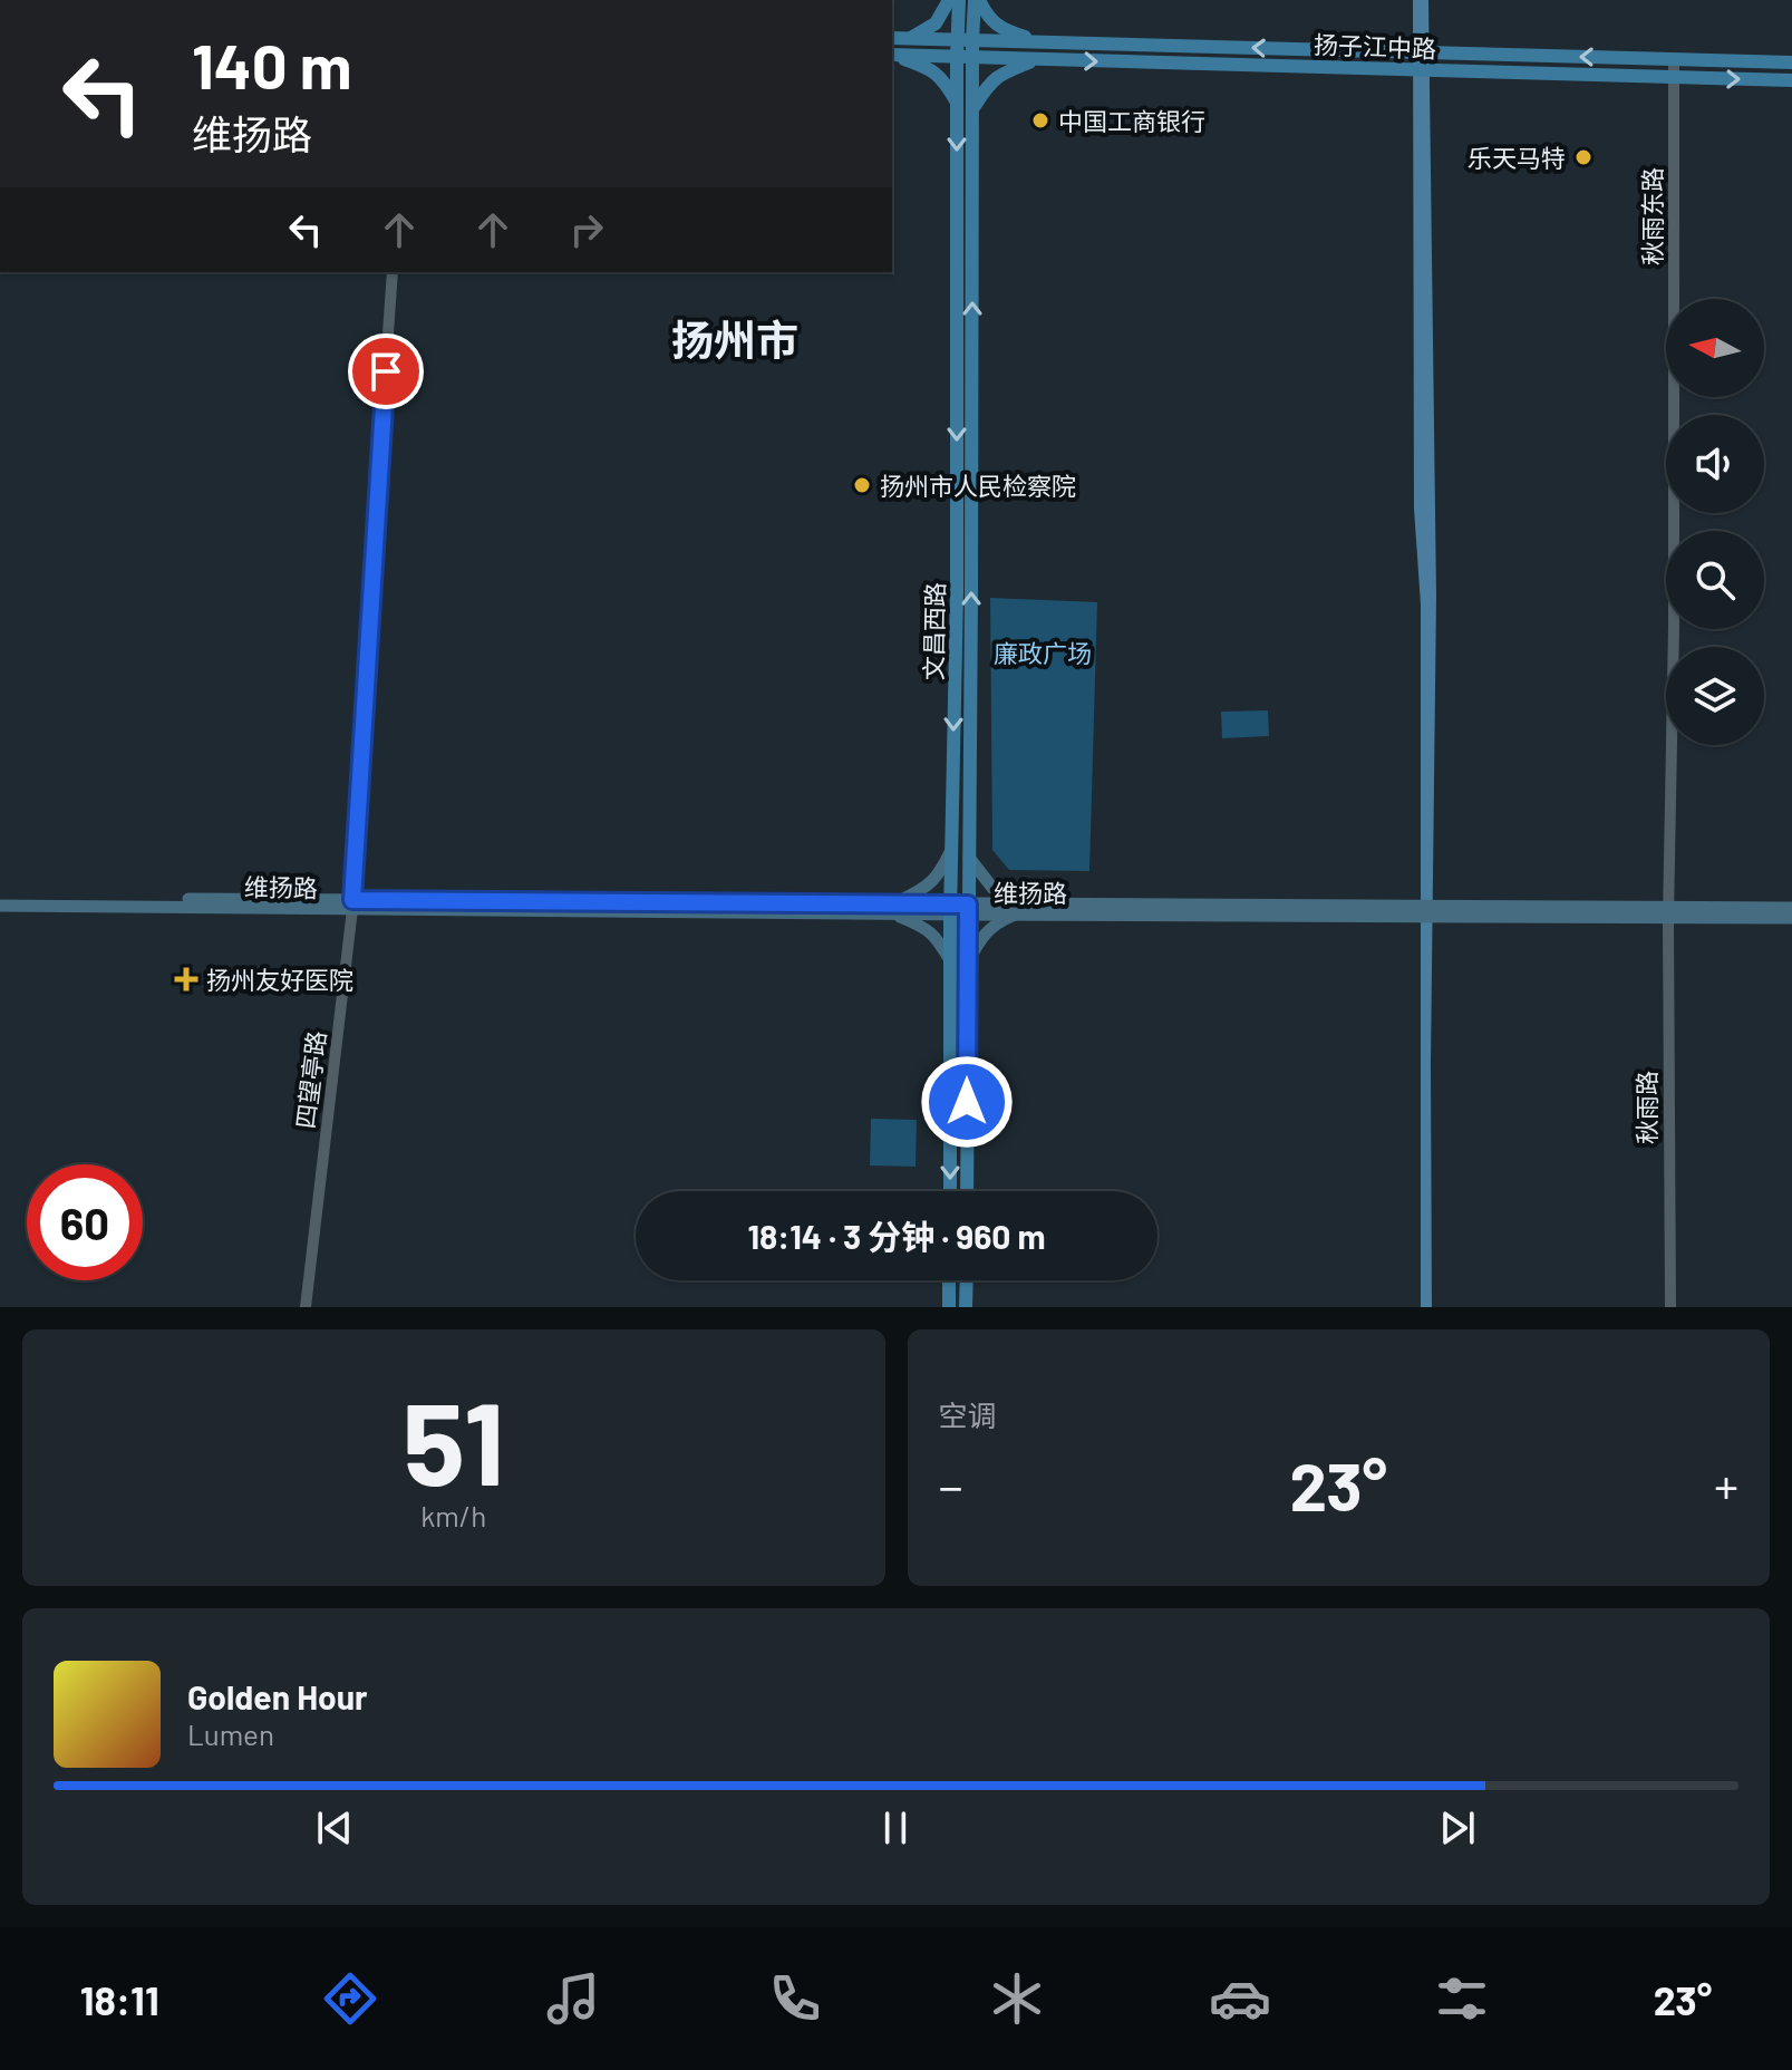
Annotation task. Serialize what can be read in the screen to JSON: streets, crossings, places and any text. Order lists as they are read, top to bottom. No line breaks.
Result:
{"streets":{"main road":["扬子江中路","文昌西路","维扬路"],"street":["秋雨东路","四望亭路","秋雨路"]},"crossings":[["扬子江中路","秋雨东路"],["扬子江中路","文昌西路"],["秋雨东路","维扬路"],["秋雨东路","秋雨路"],["文昌西路","维扬路"],["维扬路","四望亭路"],["维扬路","秋雨路"]],"districts":["扬州市"],"parks":["廉政广场"],"places":{"other":["中国工商银行","乐天马特","扬州市人民检察院"],"health":["扬州友好医院"]},"north":"left","page":{"turn":["140 m","维扬路"],"limit":"60","trip":"18:14 · 3 分钟 · 960 m","tile":[["51","km/h"],"空调"],"heat":["−","23°","+"],"song":["Golden Hour","Lumen"],"tabs":["18:11","23°"]}}
